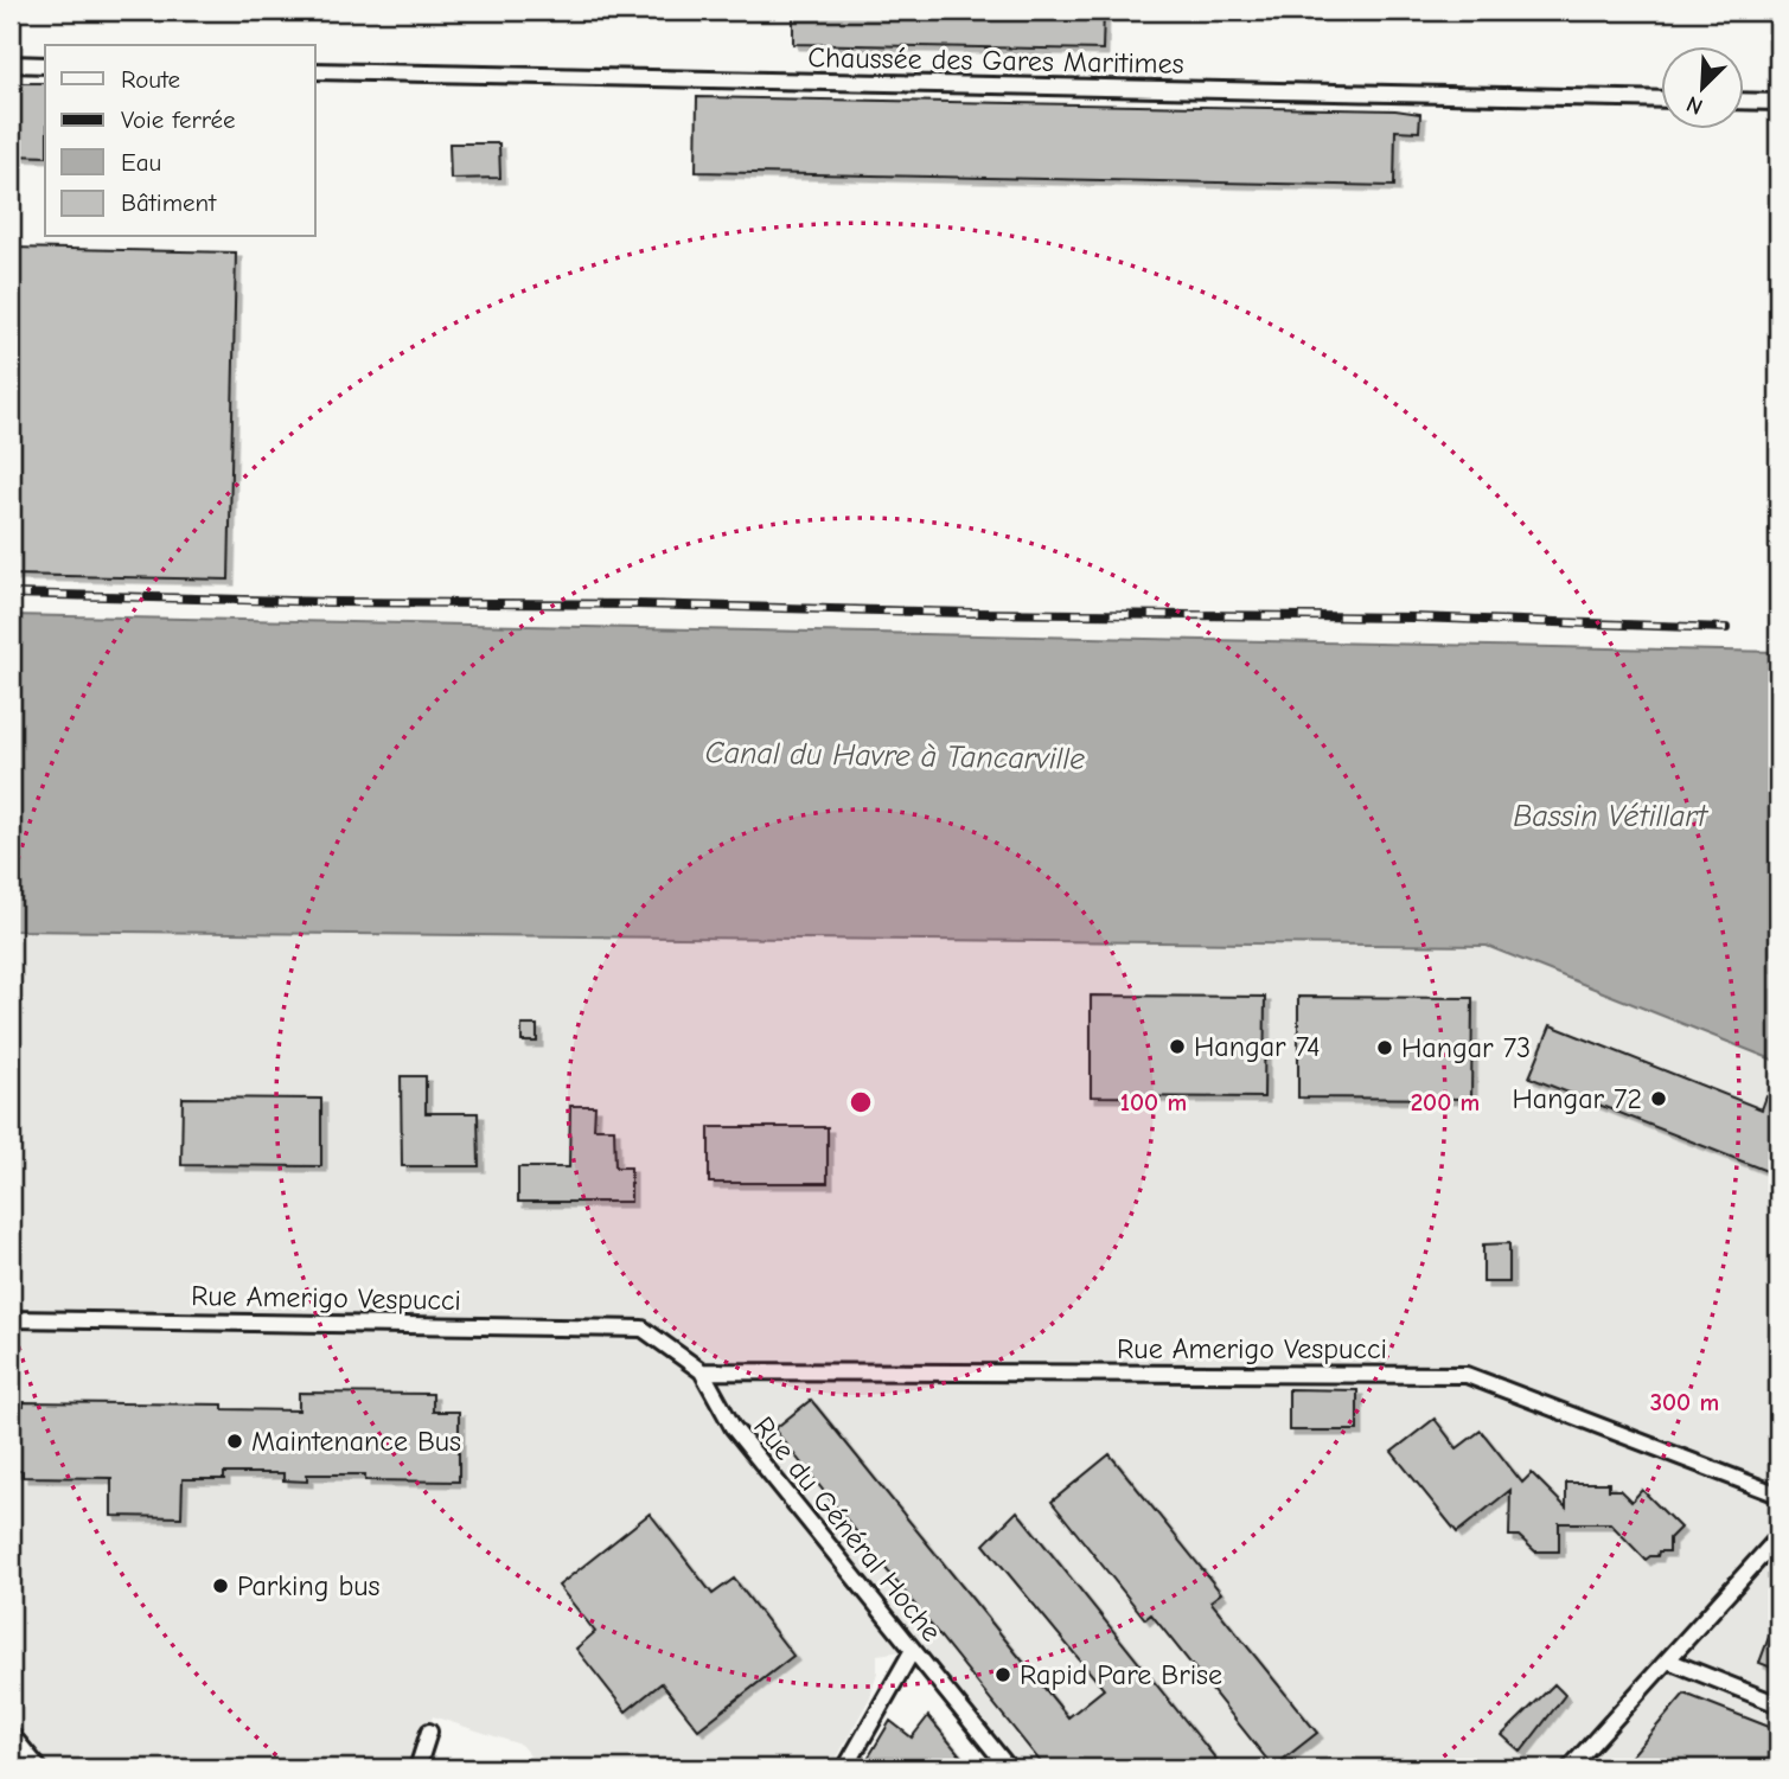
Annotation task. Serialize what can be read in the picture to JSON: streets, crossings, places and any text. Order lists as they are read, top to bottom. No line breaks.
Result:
{"streets":{"street":["Chaussée des Gares Maritimes","Rue Amerigo Vespucci","Rue du Général Hoche"]},"crossings":[["Rue Amerigo Vespucci","Rue du Général Hoche"]],"water":["Canal du Havre à Tancarville","Bassin Vétillart"],"places":["Hangar 74","Hangar 73","Hangar 72","Maintenance Bus","Parking bus","Rapid Pare Brise"],"legend":["Route","Voie ferrée","Eau","Bâtiment"],"north":"bottom left","rings":["100 m","200 m","300 m"]}
